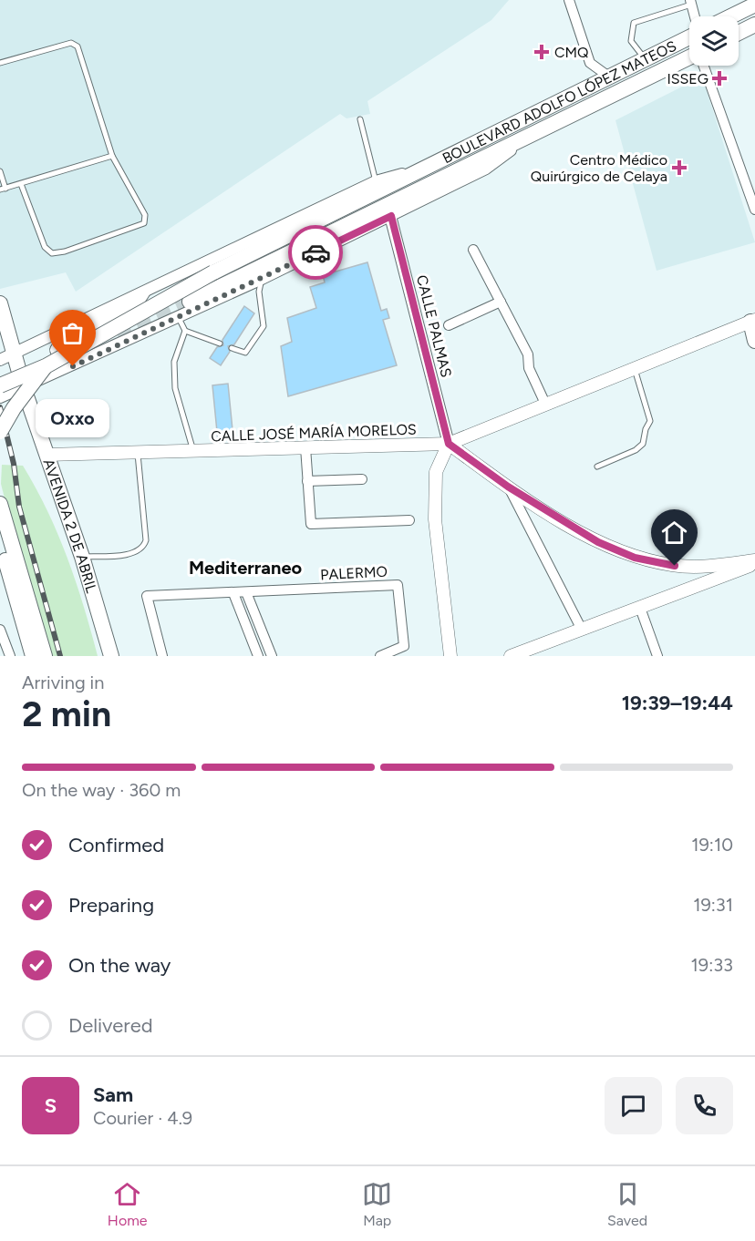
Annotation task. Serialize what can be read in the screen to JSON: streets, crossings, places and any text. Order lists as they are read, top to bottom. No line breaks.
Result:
{"streets":{"main road":["BOULEVARD ADOLFO LÓPEZ MATEOS","CALLE JOSÉ MARÍA MORELOS","AVENIDA 2 DE ABRIL"],"street":["CALLE PALMAS","PALERMO"]},"crossings":[["BOULEVARD ADOLFO LÓPEZ MATEOS","CALLE PALMAS"],["BOULEVARD ADOLFO LÓPEZ MATEOS","AVENIDA 2 DE ABRIL"],["CALLE PALMAS","CALLE JOSÉ MARÍA MORELOS"],["CALLE JOSÉ MARÍA MORELOS","AVENIDA 2 DE ABRIL"]],"districts":["Mediterraneo"],"places":{"health":["CMQ","ISSEG","Centro Médico Quirúrgico de Celaya"],"other":["Oxxo"]},"page":{"bubble":"Oxxo","heading":["2 min","Arriving in","19:39–19:44"],"panel":["Sam","Courier · 4.9"],"bar":"On the way · 360 m","list":[["Confirmed","19:10"],["Preparing","19:31"],["On the way","19:33"],"Delivered"],"round":"S","tabs":["Home","Map","Saved"]}}
